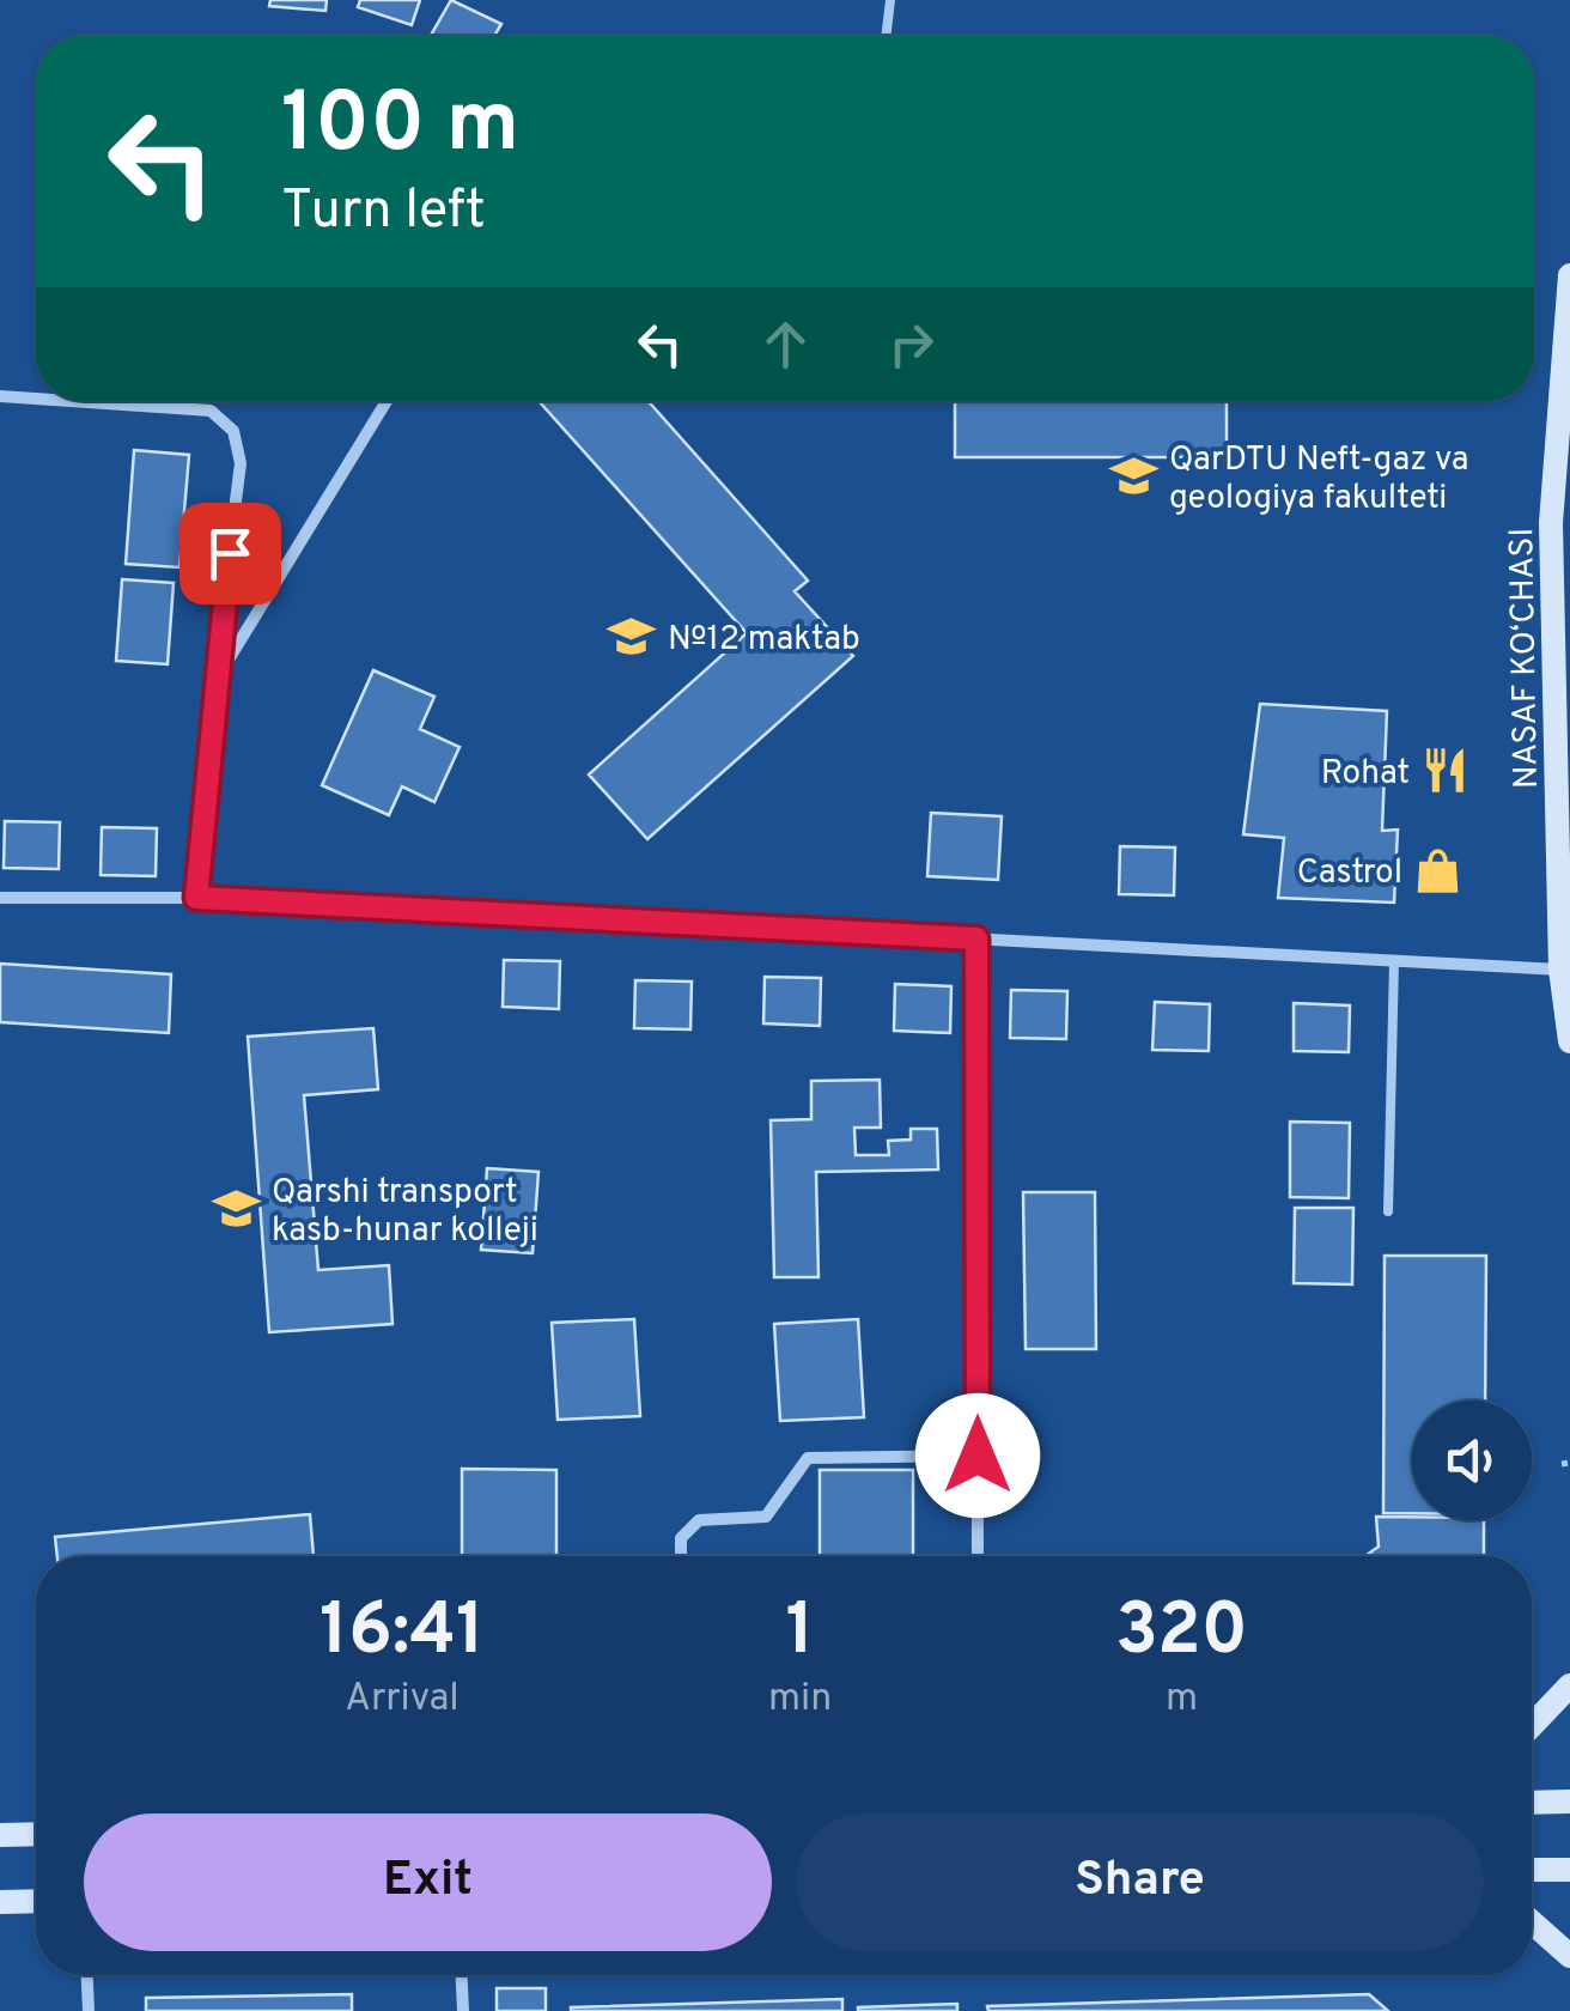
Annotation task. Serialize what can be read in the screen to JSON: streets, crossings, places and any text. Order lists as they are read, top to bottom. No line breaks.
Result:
{"streets":{"main road":["NASAF KO‘CHASI"]},"places":{"school or university":["QarDTU Neft-gaz va geologiya fakulteti","№12 maktab","Qarshi transport kasb-hunar kolleji"],"restaurant":["Rohat"],"shop":["Castrol"]},"page":{"turn":["100 m","Turn left"],"eta":["16:41","Arrival","1","min","320","m"],"buttons":["Exit","Share"]}}
